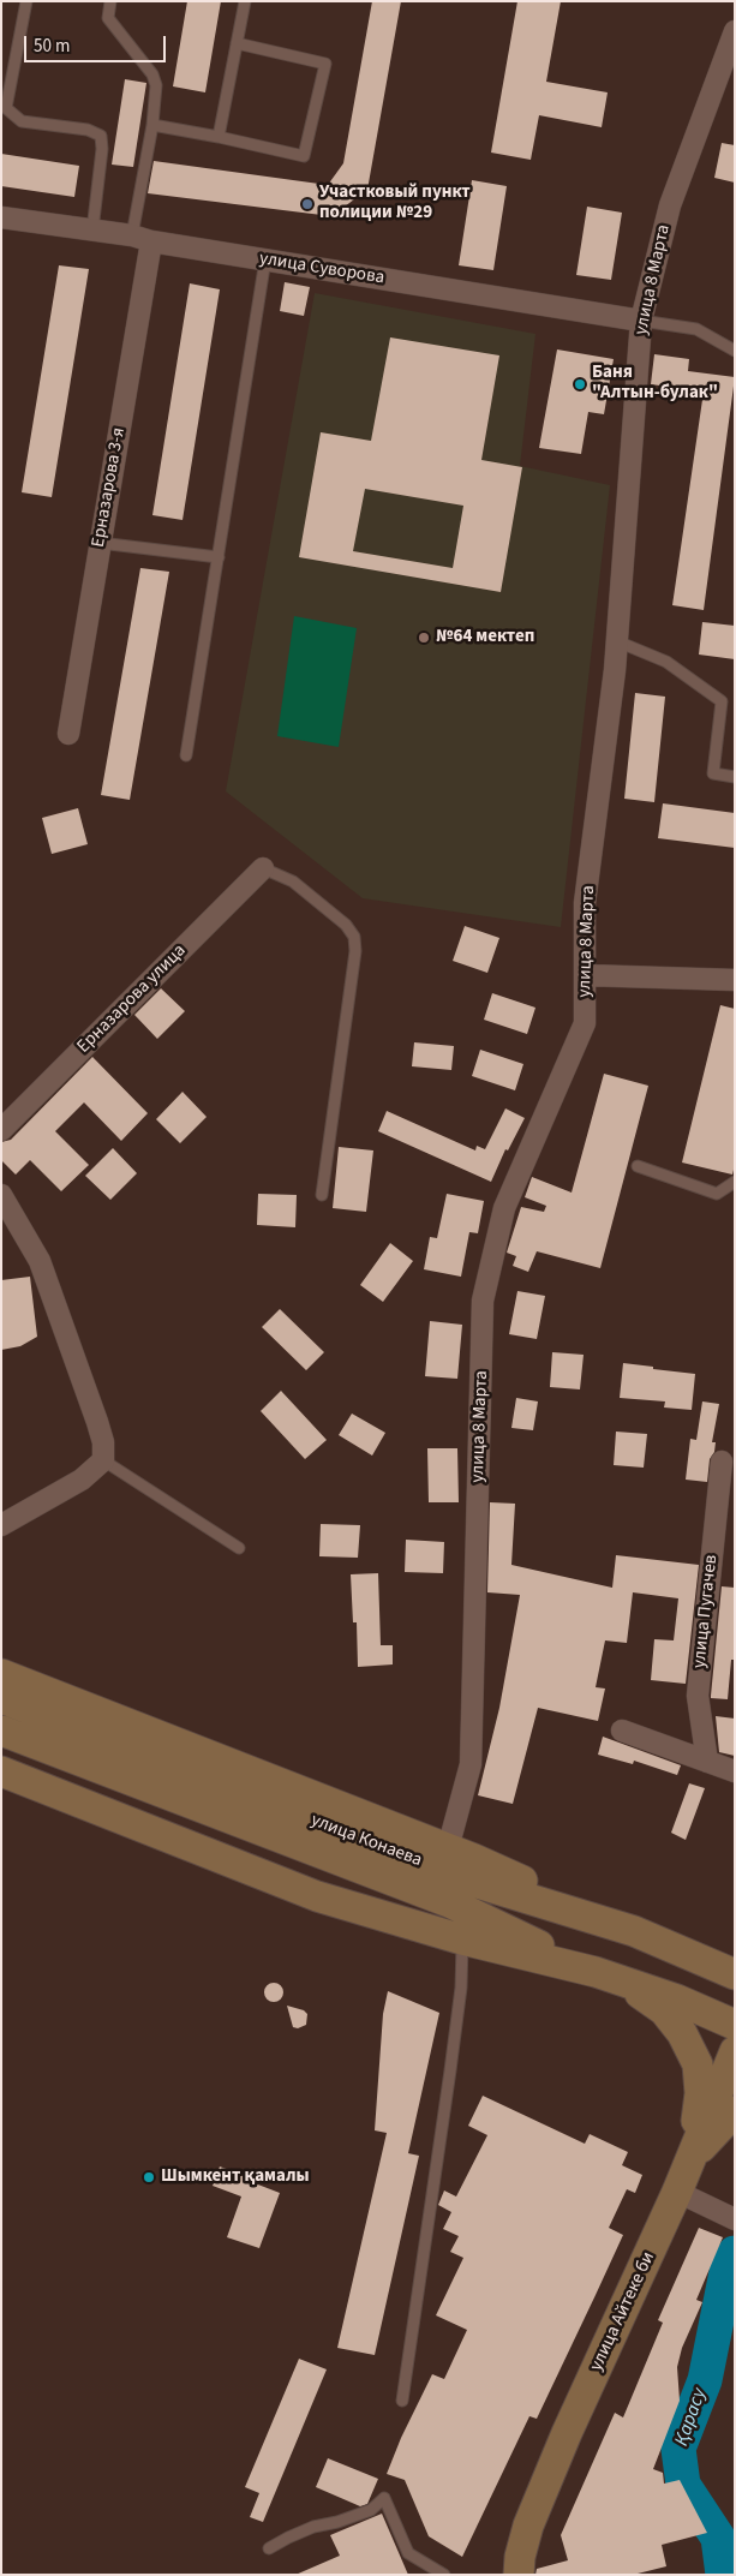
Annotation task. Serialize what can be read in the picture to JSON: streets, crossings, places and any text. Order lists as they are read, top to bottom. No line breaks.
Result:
{"streets":{"main road":["улица Конаева","улица Айтеке би"],"street":["улица Суворова","улица 8 Марта","Ерназарова 3-я","Ерназарова улица","улица Пугачев"]},"crossings":[["улица Суворова","улица 8 Марта"],["улица Суворова","Ерназарова 3-я"]],"water":["Қарасу"],"places":["Участковый пункт полиции №29","Баня \"Алтын-булак\"","№64 мектеп","Шымкент қамалы"],"scale_bar":"50 m"}
